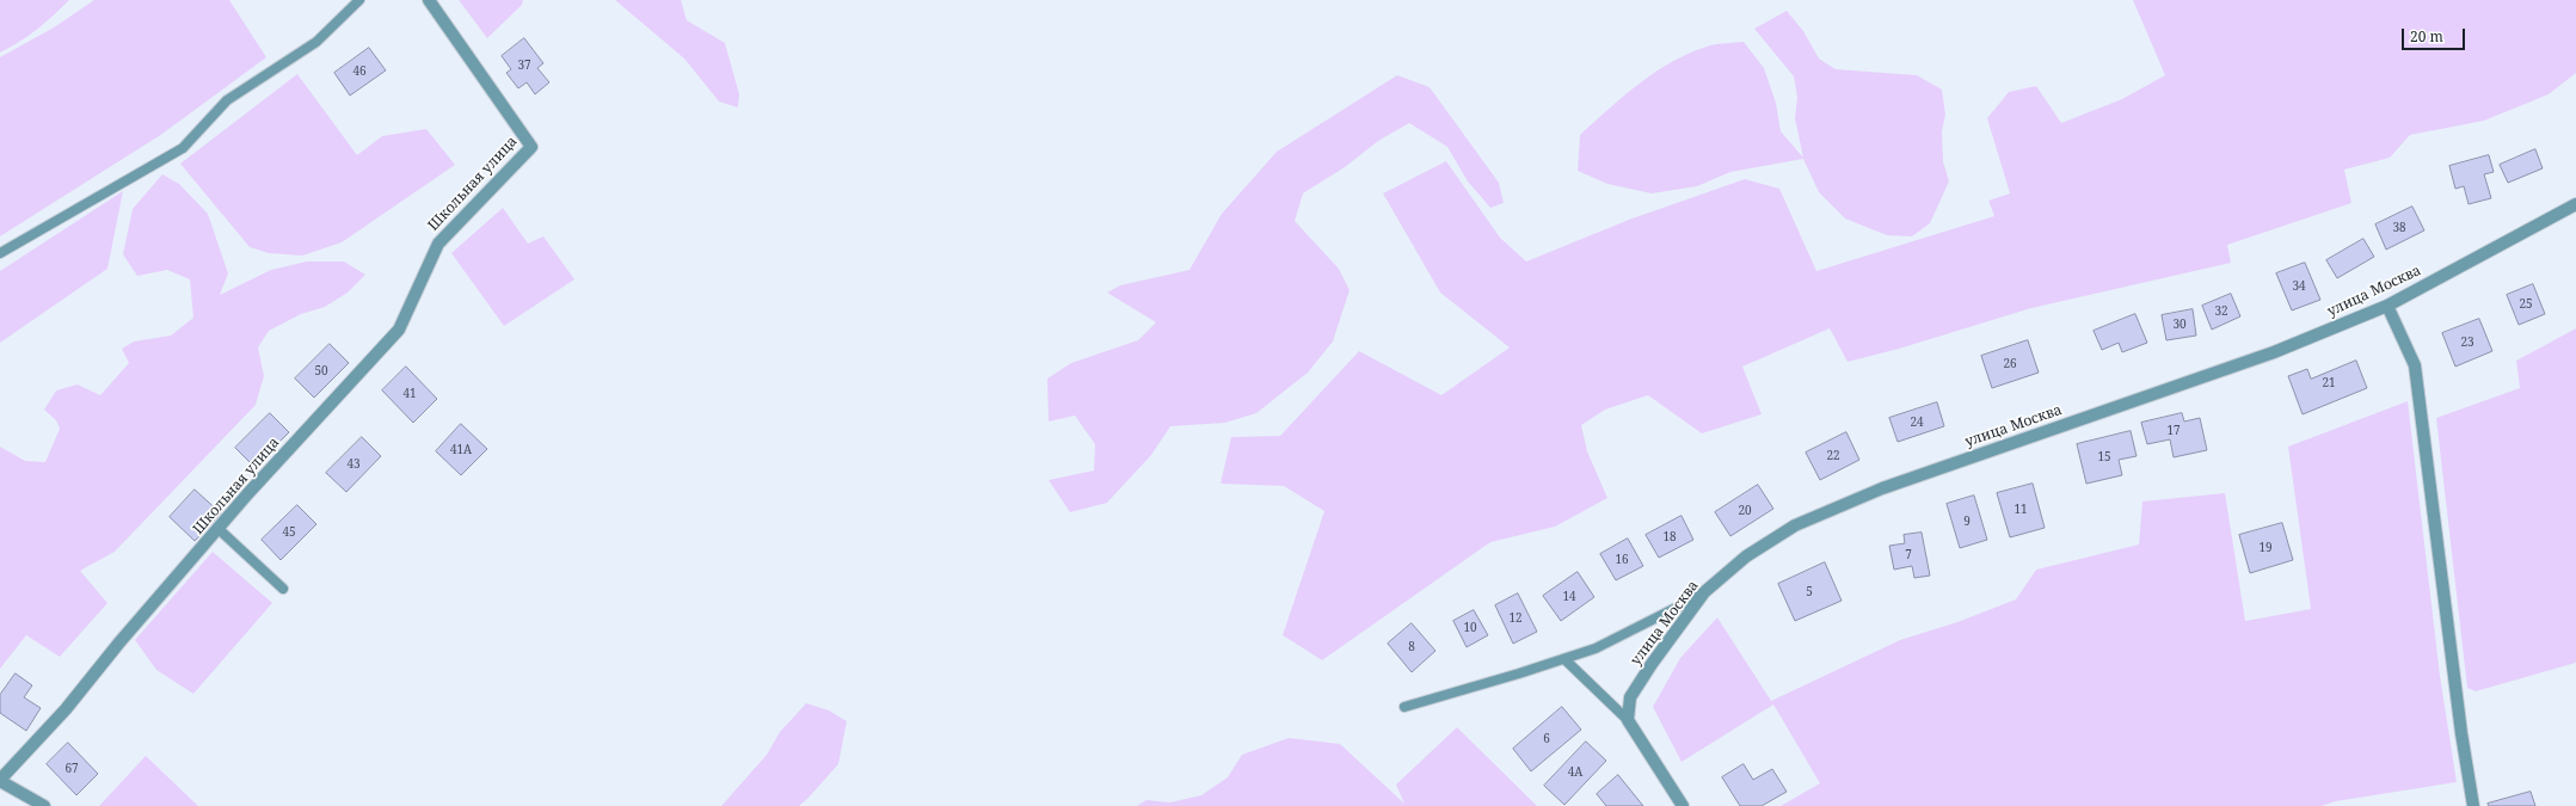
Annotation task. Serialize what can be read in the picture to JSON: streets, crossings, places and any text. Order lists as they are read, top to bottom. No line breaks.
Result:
{"streets":{"street":["Школьная улица","улица Москва"]},"house_numbers":["37","46","38","34","25","32","30","23","26","50","21","41","24","17","41А","22","15","43","11","20","9","45","18","19","7","16","5","14","12","10","8","6","67","4А"],"scale_bar":"20 m"}
